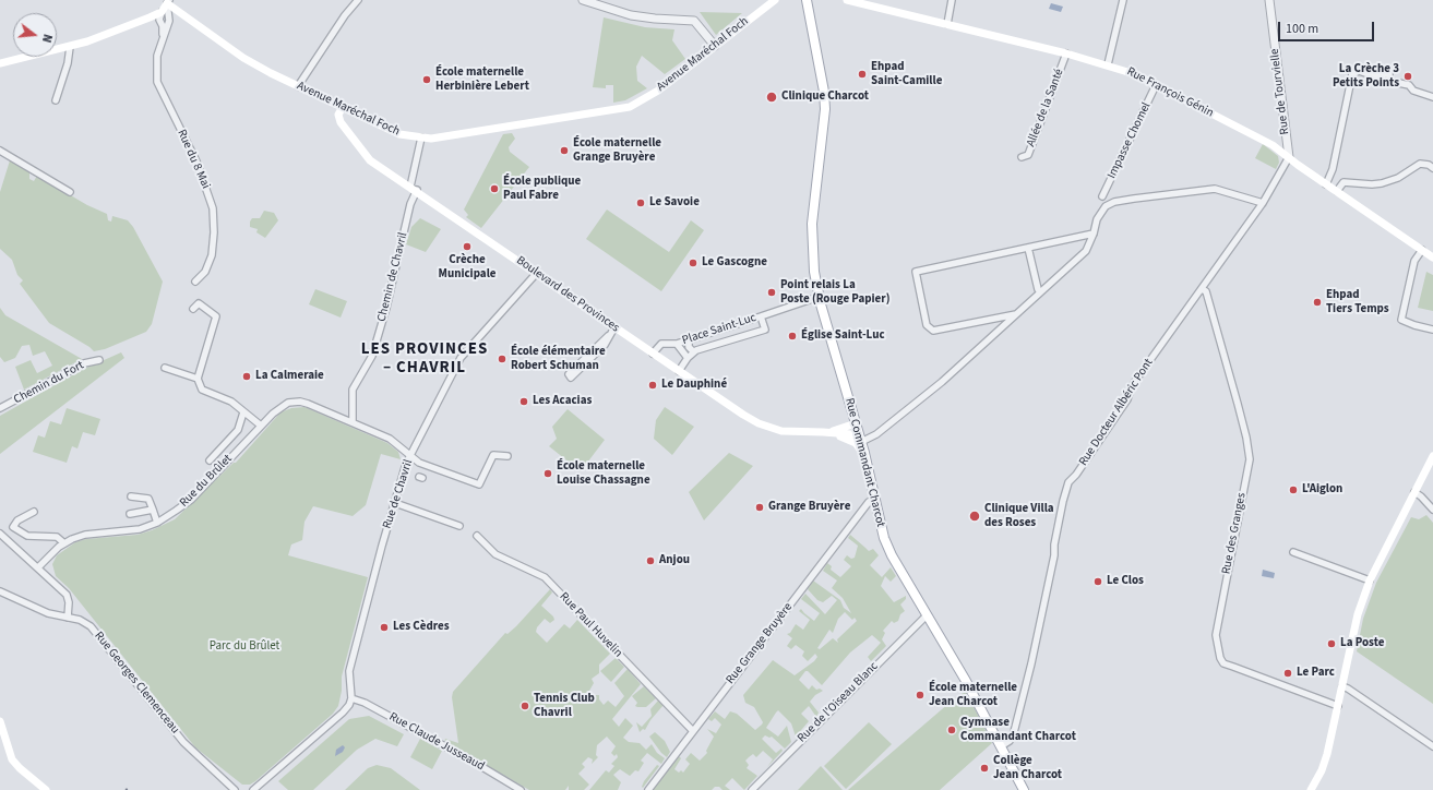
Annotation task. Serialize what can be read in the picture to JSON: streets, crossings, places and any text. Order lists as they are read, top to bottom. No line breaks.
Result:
{"streets":{"main road":["Avenue Maréchal Foch","Rue François Génin","Boulevard des Provinces","Rue Commandant Charcot"],"street":["Rue de Tourvielle","Allée de la Santé","Impasse Chomel","Rue du 8 Mai","Chemin de Chavril","Place Saint-Luc","Chemin du Fort","Rue Docteur Albéric Pont","Rue du Brûlet","Rue de Chavril","Rue des Granges","Rue Paul Huvelin","Rue Grange Bruyère","Rue Georges Clemenceau","Rue de l'Oiseau Blanc","Rue Claude Jusseaud"]},"crossings":[["Avenue Maréchal Foch","Rue du 8 Mai"],["Avenue Maréchal Foch","Chemin de Chavril"],["Avenue Maréchal Foch","Boulevard des Provinces"],["Rue de Tourvielle","Rue François Génin"],["Rue de Tourvielle","Rue Docteur Albéric Pont"],["Rue François Génin","Allée de la Santé"],["Rue François Génin","Impasse Chomel"],["Rue François Génin","Rue Docteur Albéric Pont"],["Chemin de Chavril","Boulevard des Provinces"],["Chemin de Chavril","Rue du Brûlet"],["Boulevard des Provinces","Place Saint-Luc"],["Boulevard des Provinces","Rue Commandant Charcot"],["Boulevard des Provinces","Rue de Chavril"],["Place Saint-Luc","Rue Commandant Charcot"],["Rue Docteur Albéric Pont","Rue Commandant Charcot"],["Rue Docteur Albéric Pont","Rue des Granges"],["Rue Commandant Charcot","Rue Grange Bruyère"],["Rue Commandant Charcot","Rue de l'Oiseau Blanc"],["Rue de Chavril","Rue Claude Jusseaud"],["Rue Paul Huvelin","Rue Grange Bruyère"]],"districts":["LES PROVINCES – CHAVRIL"],"parks":["Parc du Brûlet"],"places":["Ehpad Saint-Camille","La Crèche 3 Petits Points","École maternelle Herbinière Lebert","Clinique Charcot","École maternelle Grange Bruyère","École publique Paul Fabre","Le Savoie","Crèche Municipale","Le Gascogne","Point relais La Poste (Rouge Papier)","Ehpad Tiers Temps","Église Saint-Luc","École élémentaire Robert Schuman","La Calmeraie","Le Dauphiné","Les Acacias","École maternelle Louise Chassagne","L'Aiglon","Grange Bruyère","Clinique Villa des Roses","Anjou","Le Clos","Les Cèdres","La Poste","Le Parc","École maternelle Jean Charcot","Tennis Club Chavril","Gymnase Commandant Charcot","Collège Jean Charcot"],"scale_bar":"100 m","north":"right"}
